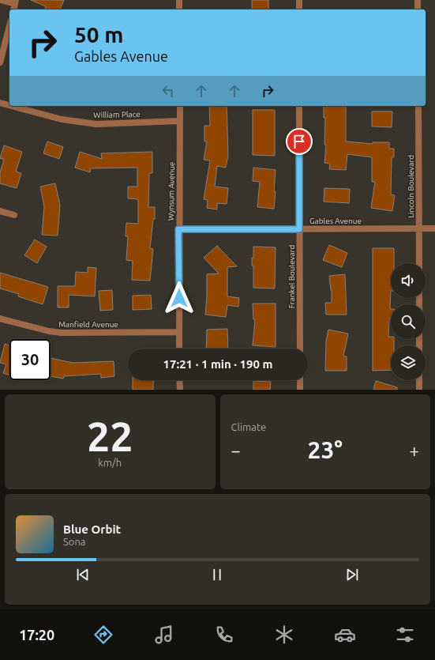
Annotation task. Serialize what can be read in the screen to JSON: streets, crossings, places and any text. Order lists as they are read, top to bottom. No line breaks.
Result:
{"streets":{"street":["William Place","Lincoln Boulevard","Wynsum Avenue","Gables Avenue","Frankel Boulevard","Manfield Avenue"]},"crossings":[["William Place","Wynsum Avenue"],["Lincoln Boulevard","Gables Avenue"],["Wynsum Avenue","Gables Avenue"],["Wynsum Avenue","Manfield Avenue"],["Gables Avenue","Frankel Boulevard"]],"page":{"turn":["50 m","Gables Avenue"],"limit":"30","trip":"17:21 · 1 min · 190 m","tile":[["22","km/h"],"Climate"],"heat":["−","23°","+"],"song":["Blue Orbit","Sona"],"tabs":"17:20"}}
